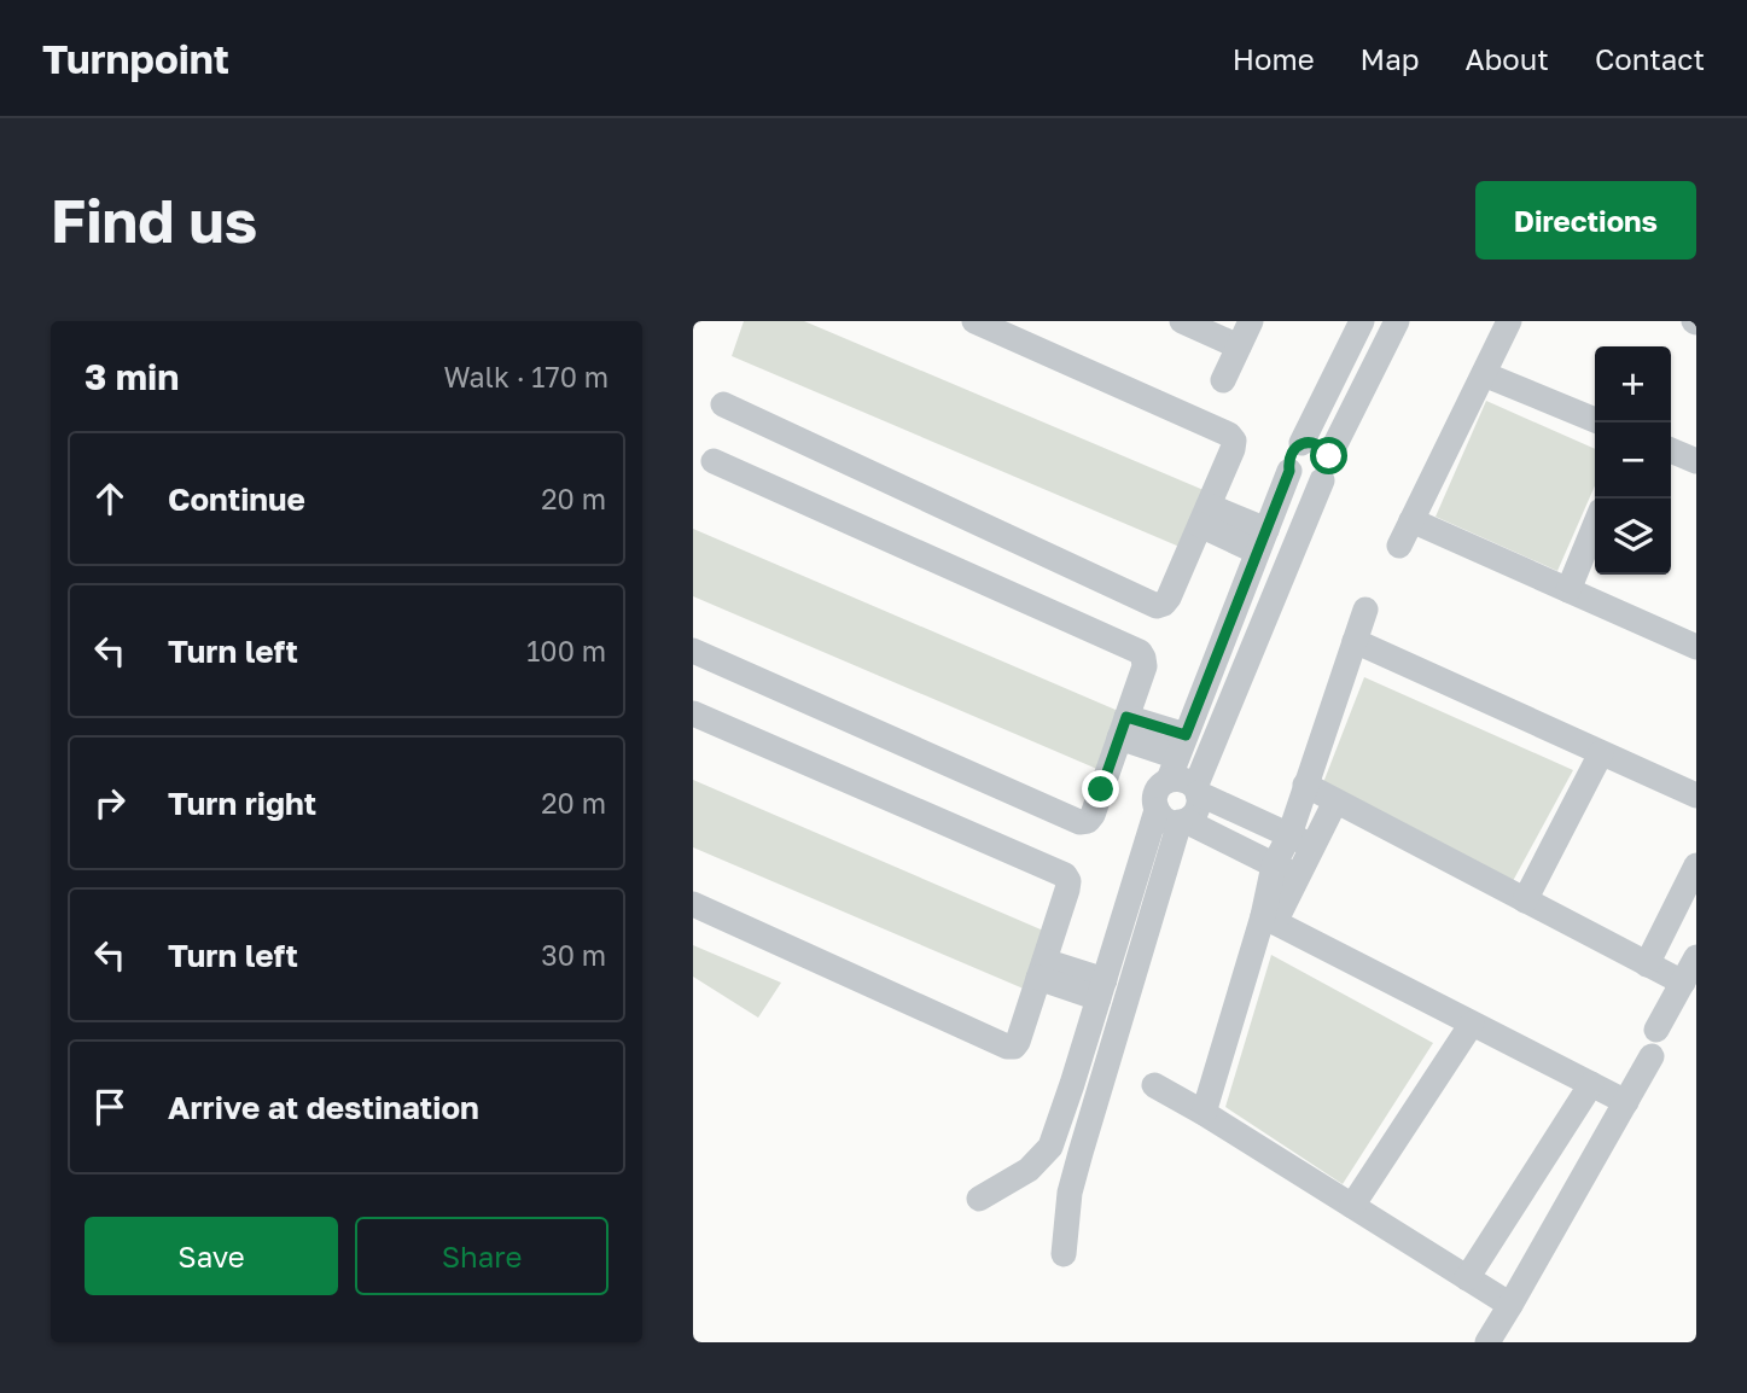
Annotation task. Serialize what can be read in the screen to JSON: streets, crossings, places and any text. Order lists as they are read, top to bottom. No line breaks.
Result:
{"page":{"header":"Turnpoint","nav":["Home","Map","About","Contact"],"buttons":["Directions",["Save","Share"]],"title":"Find us","heading":["3 min","Walk · 170 m"],"map_buttons":["+","−"],"list":[["Continue","20 m"],["Turn left","100 m"],["Turn right","20 m"],["Turn left","30 m"],"Arrive at destination"]}}
